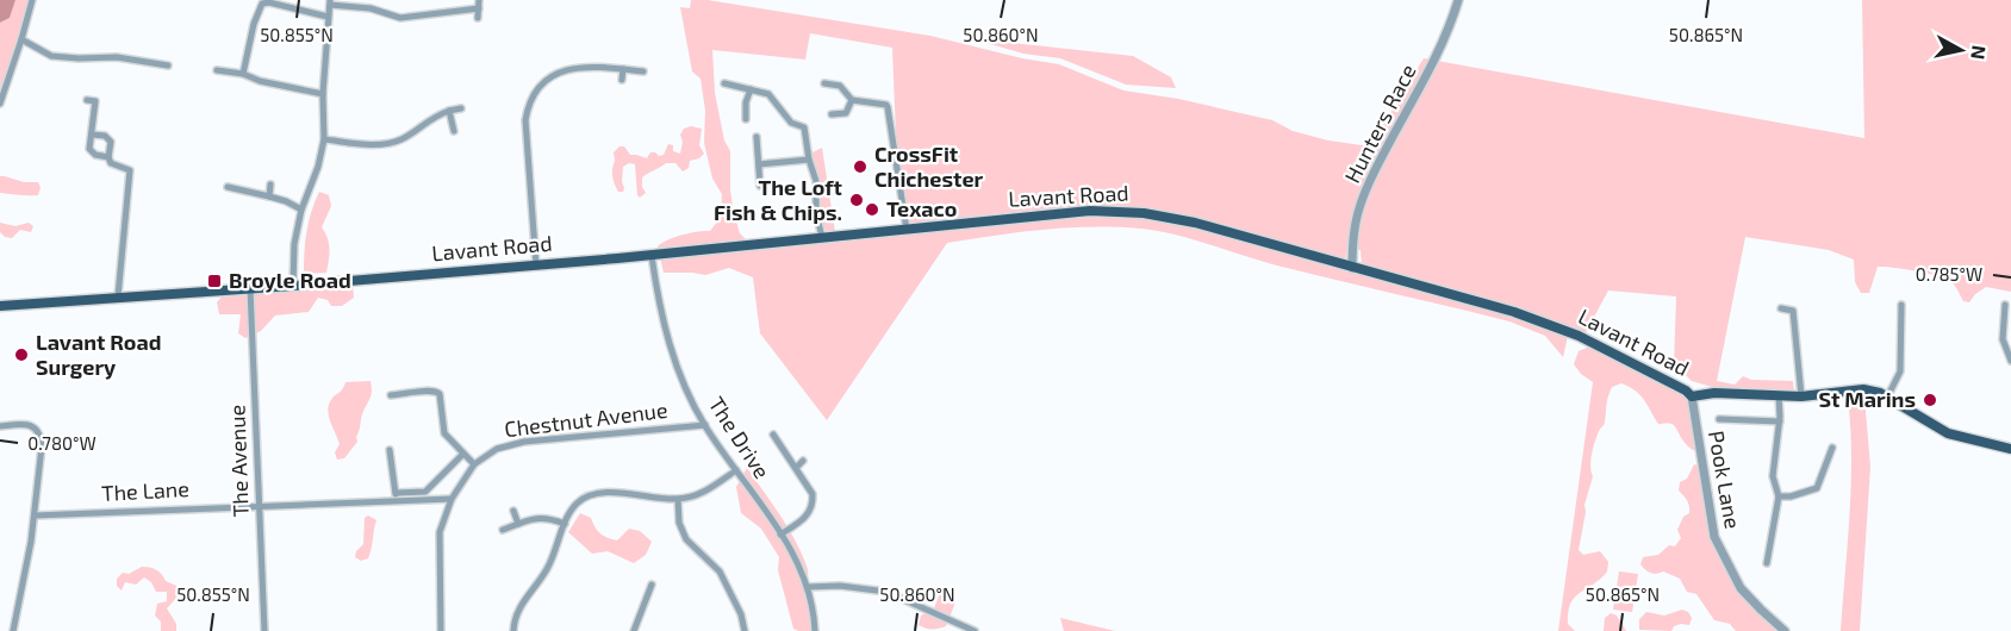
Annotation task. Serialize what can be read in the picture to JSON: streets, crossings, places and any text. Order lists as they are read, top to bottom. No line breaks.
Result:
{"streets":{"main road":["Lavant Road"],"street":["Hunters Race","Chestnut Avenue","The Drive","The Avenue","Pook Lane","The Lane"]},"crossings":[["Hunters Race","Lavant Road"],["Lavant Road","The Drive"],["Lavant Road","The Avenue"],["Lavant Road","Pook Lane"],["Chestnut Avenue","The Drive"],["The Avenue","The Lane"]],"places":{"other":["CrossFit Chichester","The Loft Fish & Chips.","Texaco","Lavant Road Surgery","St Marins"],"transit":["Broyle Road"]},"north":"right","coordinates":["50.855°N","50.860°N","50.865°N","0.785°W","0.780°W"]}
